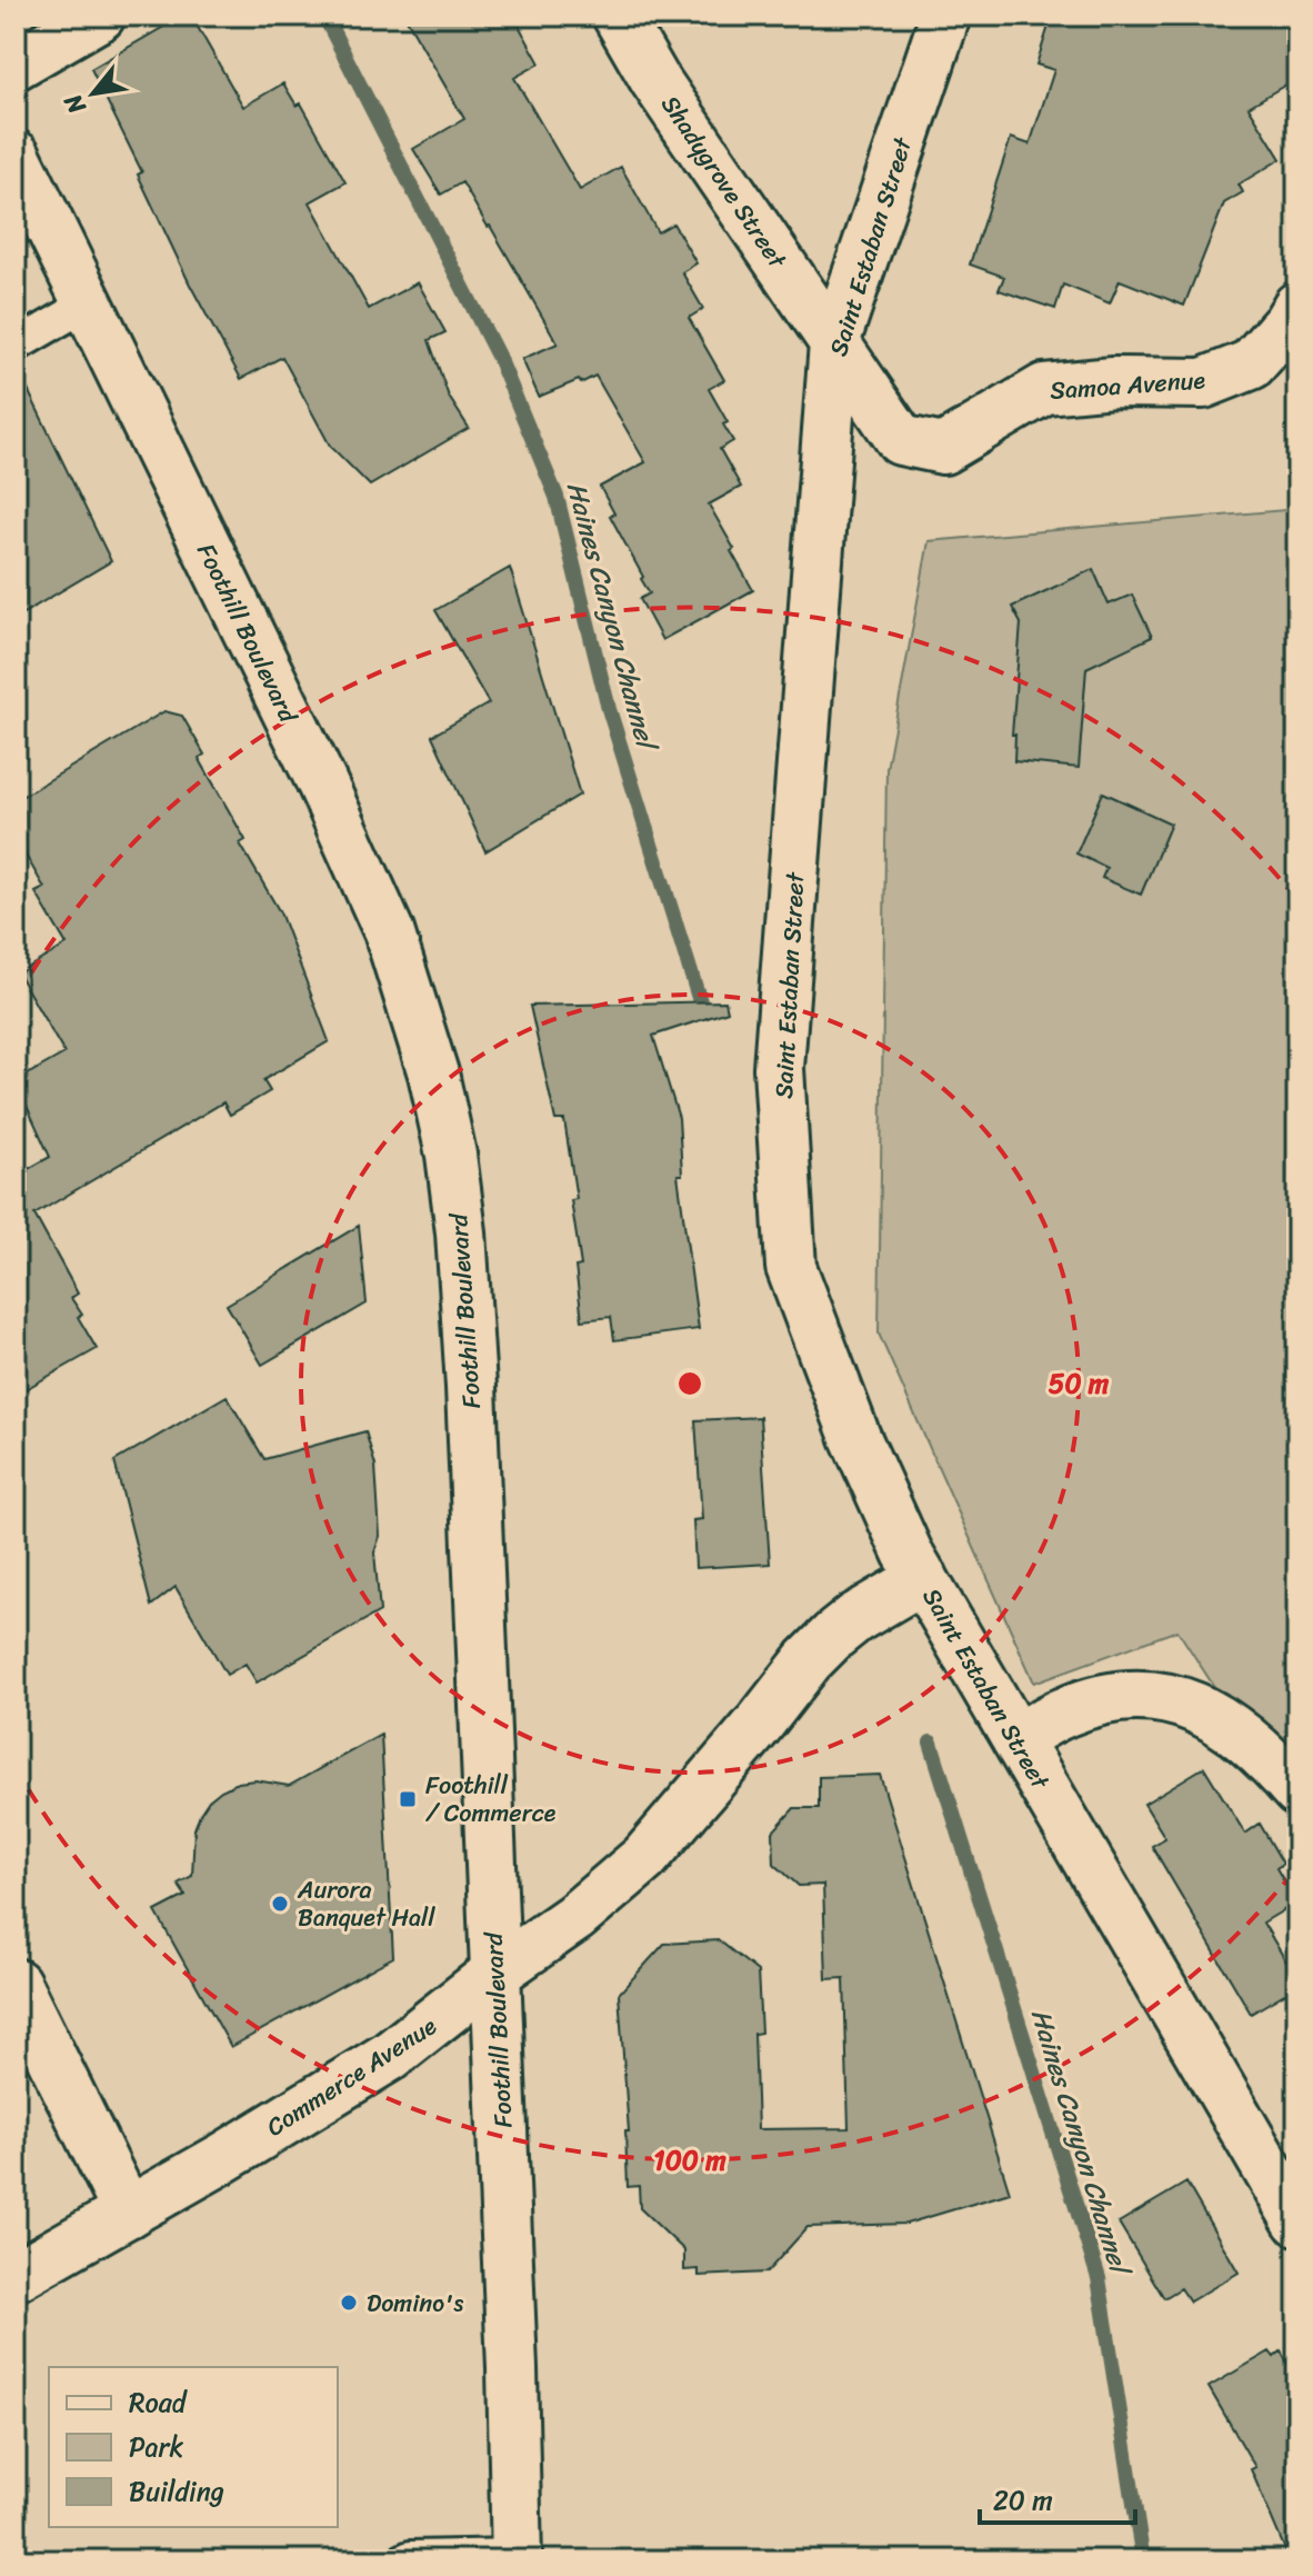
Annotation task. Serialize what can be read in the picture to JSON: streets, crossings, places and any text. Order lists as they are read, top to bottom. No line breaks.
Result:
{"streets":{"street":["Shadygrove Street","Saint Estaban Street","Samoa Avenue","Foothill Boulevard","Commerce Avenue"]},"crossings":[["Shadygrove Street","Saint Estaban Street"],["Shadygrove Street","Samoa Avenue"],["Saint Estaban Street","Samoa Avenue"],["Saint Estaban Street","Commerce Avenue"],["Foothill Boulevard","Commerce Avenue"]],"water":["Haines Canyon Channel"],"places":{"transit":["Foothill / Commerce"],"other":["Aurora Banquet Hall","Domino's"]},"legend":["Road","Park","Building"],"scale_bar":"20 m","north":"bottom left","rings":["50 m","100 m"]}
